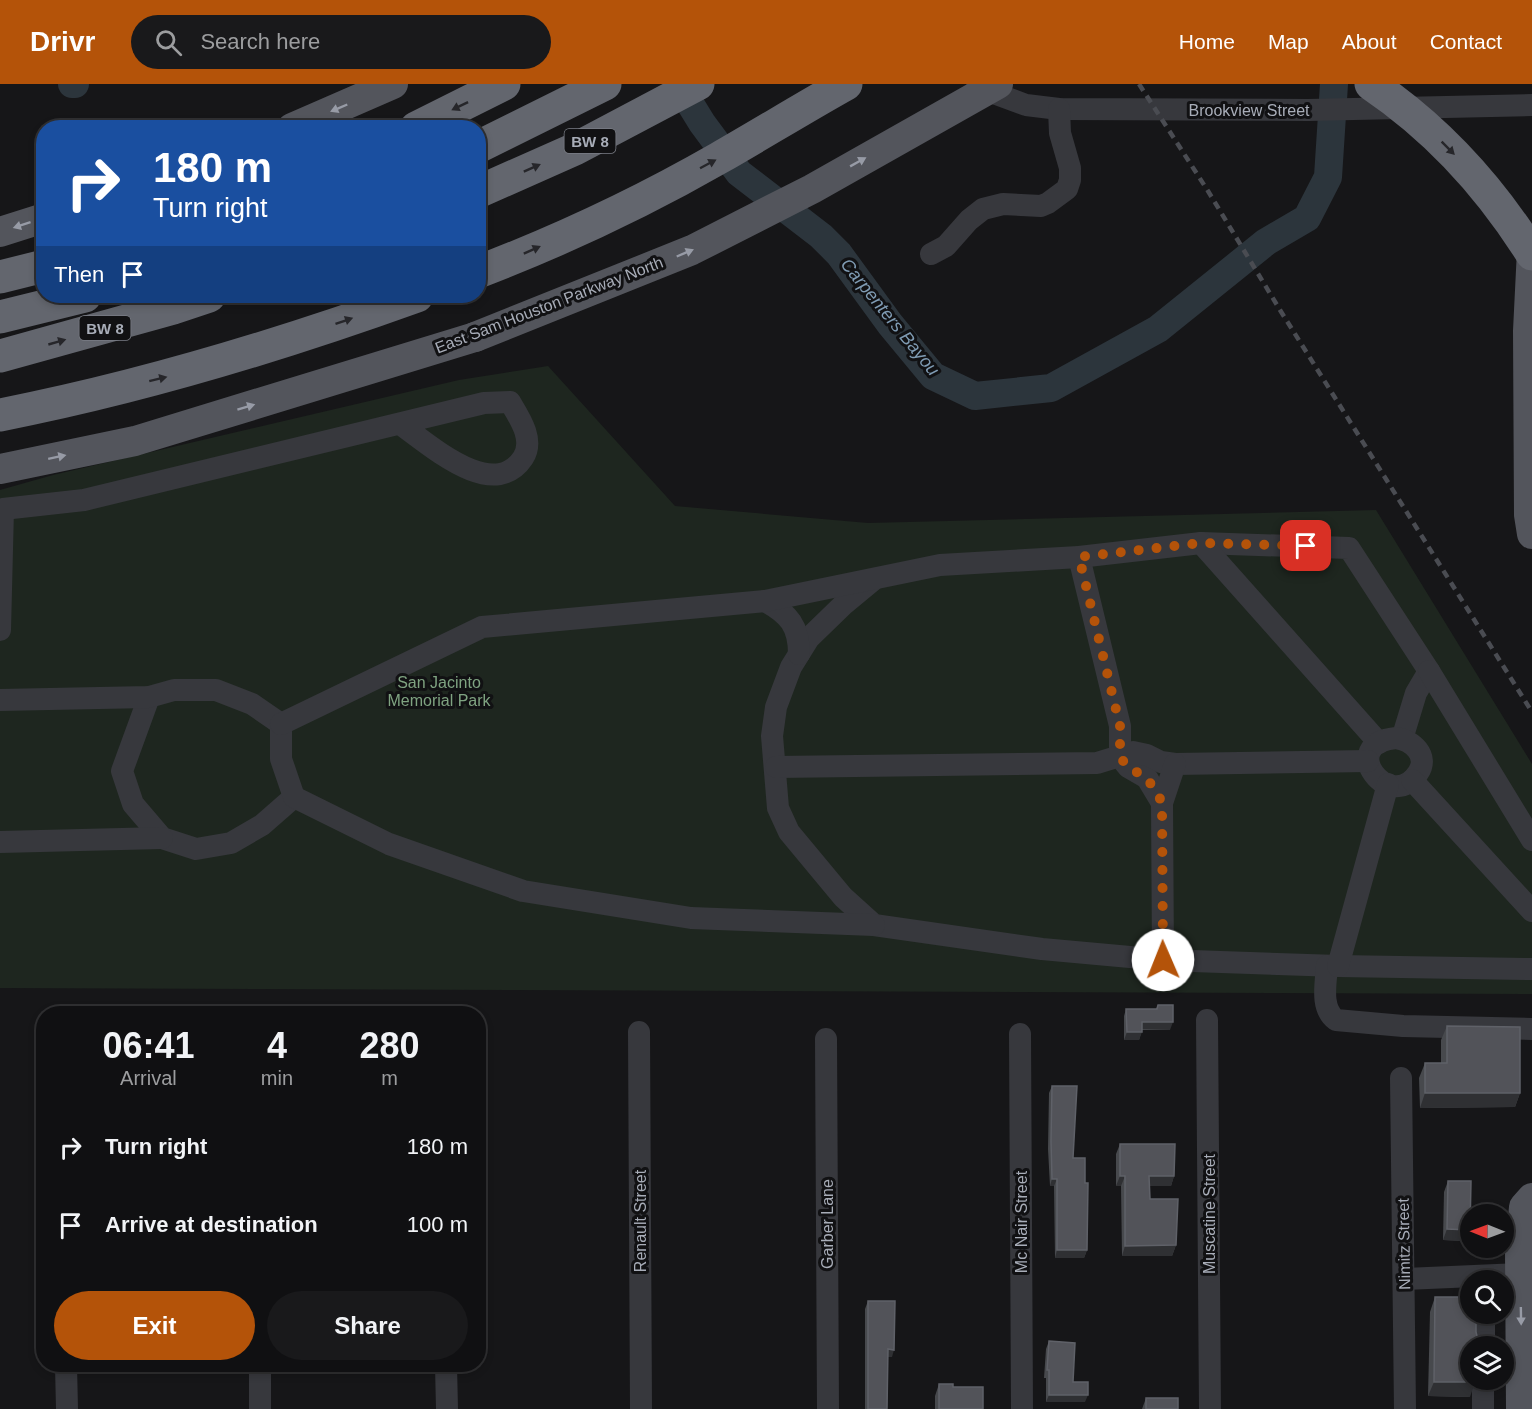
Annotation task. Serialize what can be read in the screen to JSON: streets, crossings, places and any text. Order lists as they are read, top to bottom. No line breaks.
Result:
{"streets":{"highway":["BW 8"],"main road":["East Sam Houston Parkway North"],"street":["Brookview Street","Muscatine Street","Renault Street","Mc Nair Street","Garber Lane","Nimitz Street"]},"one_way":["East Sam Houston Parkway North"],"water":["Carpenters Bayou"],"parks":["San Jacinto Memorial Park"],"north":"left","page":{"header":"Drivr","search":"Search here","nav":["Home","Map","About","Contact"],"turn":["180 m","Turn right"],"then":"Then","eta":["06:41","Arrival","4","min","280","m"],"list":[{"name":"Turn right","value":"180 m"},{"name":"Arrive at destination","value":"100 m"}],"buttons":["Exit","Share"]}}
